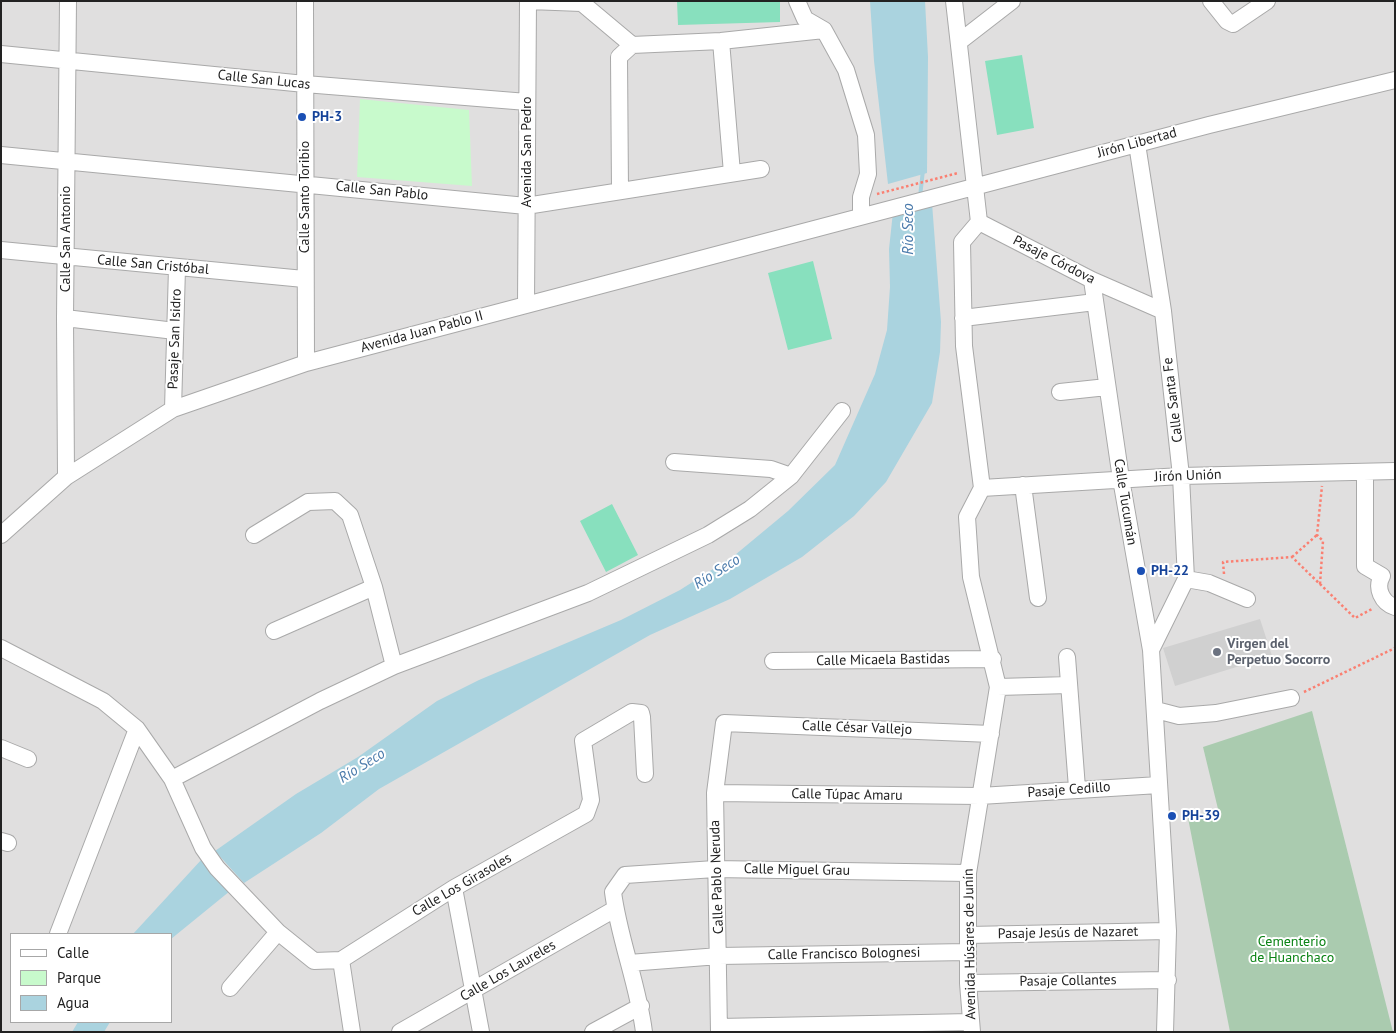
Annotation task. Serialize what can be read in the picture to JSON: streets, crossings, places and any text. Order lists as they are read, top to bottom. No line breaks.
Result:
{"streets":{"street":["Calle San Lucas","Jirón Libertad","Avenida San Pedro","Calle San Pablo","Calle Santo Toribio","Calle San Antonio","Pasaje Córdova","Calle San Cristóbal","Avenida Juan Pablo II","Pasaje San Isidro","Calle Santa Fe","Jirón Unión","Calle Tucumán","Calle Micaela Bastidas","Calle César Vallejo","Pasaje Cedillo","Calle Túpac Amaru","Calle Miguel Grau","Calle Pablo Neruda","Calle Los Girasoles","Pasaje Jesús de Nazaret","Avenida Húsares de Junín","Calle Francisco Bolognesi","Calle Los Laureles","Pasaje Collantes"]},"crossings":[["Calle San Lucas","Avenida San Pedro"],["Calle San Lucas","Calle Santo Toribio"],["Calle San Lucas","Calle San Antonio"],["Jirón Libertad","Avenida Juan Pablo II"],["Jirón Libertad","Calle Santa Fe"],["Avenida San Pedro","Calle San Pablo"],["Avenida San Pedro","Avenida Juan Pablo II"],["Calle San Pablo","Calle Santo Toribio"],["Calle San Pablo","Calle San Antonio"],["Calle Santo Toribio","Calle San Cristóbal"],["Calle Santo Toribio","Avenida Juan Pablo II"],["Calle San Antonio","Calle San Cristóbal"],["Calle San Antonio","Avenida Juan Pablo II"],["Pasaje Córdova","Calle Santa Fe"],["Pasaje Córdova","Calle Tucumán"],["Calle San Cristóbal","Pasaje San Isidro"],["Avenida Juan Pablo II","Pasaje San Isidro"],["Calle Santa Fe","Jirón Unión"],["Calle Santa Fe","Calle Tucumán"],["Jirón Unión","Calle Tucumán"],["Jirón Unión","Avenida Húsares de Junín"],["Calle Tucumán","Pasaje Cedillo"],["Calle Tucumán","Pasaje Jesús de Nazaret"],["Calle Tucumán","Pasaje Collantes"],["Calle Micaela Bastidas","Avenida Húsares de Junín"],["Calle César Vallejo","Calle Pablo Neruda"],["Calle César Vallejo","Avenida Húsares de Junín"],["Pasaje Cedillo","Calle Túpac Amaru"],["Pasaje Cedillo","Avenida Húsares de Junín"],["Calle Túpac Amaru","Calle Pablo Neruda"],["Calle Túpac Amaru","Avenida Húsares de Junín"],["Calle Miguel Grau","Calle Pablo Neruda"],["Calle Miguel Grau","Avenida Húsares de Junín"],["Calle Miguel Grau","Calle Los Laureles"],["Calle Pablo Neruda","Calle Francisco Bolognesi"],["Pasaje Jesús de Nazaret","Avenida Húsares de Junín"],["Avenida Húsares de Junín","Calle Francisco Bolognesi"],["Avenida Húsares de Junín","Pasaje Collantes"]],"water":["Río Seco"],"parks":["Cementerio de Huanchaco"],"places":["PH-3","PH-22","Virgen del Perpetuo Socorro","PH-39"],"legend":["Calle","Parque","Agua"]}
